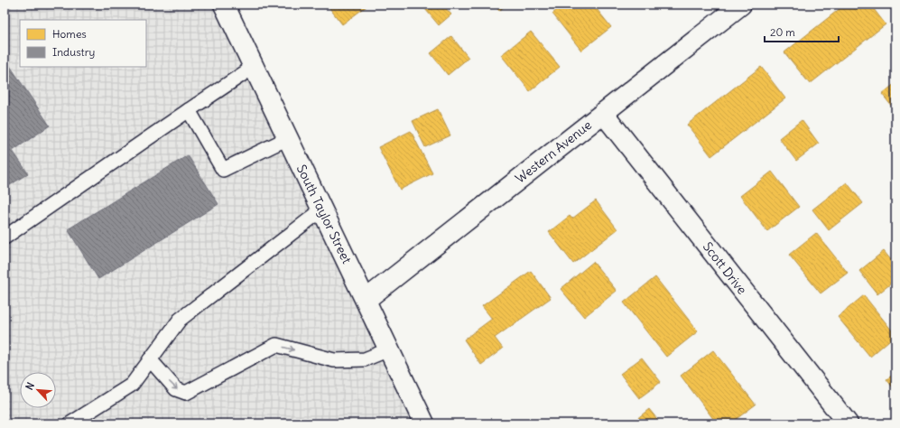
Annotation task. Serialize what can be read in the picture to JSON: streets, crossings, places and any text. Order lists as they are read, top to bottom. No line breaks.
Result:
{"streets":{"street":["Western Avenue","South Taylor Street","Scott Drive"]},"crossings":[["Western Avenue","South Taylor Street"],["Western Avenue","Scott Drive"]],"legend":["Homes","Industry"],"scale_bar":"20 m","north":"top left"}
